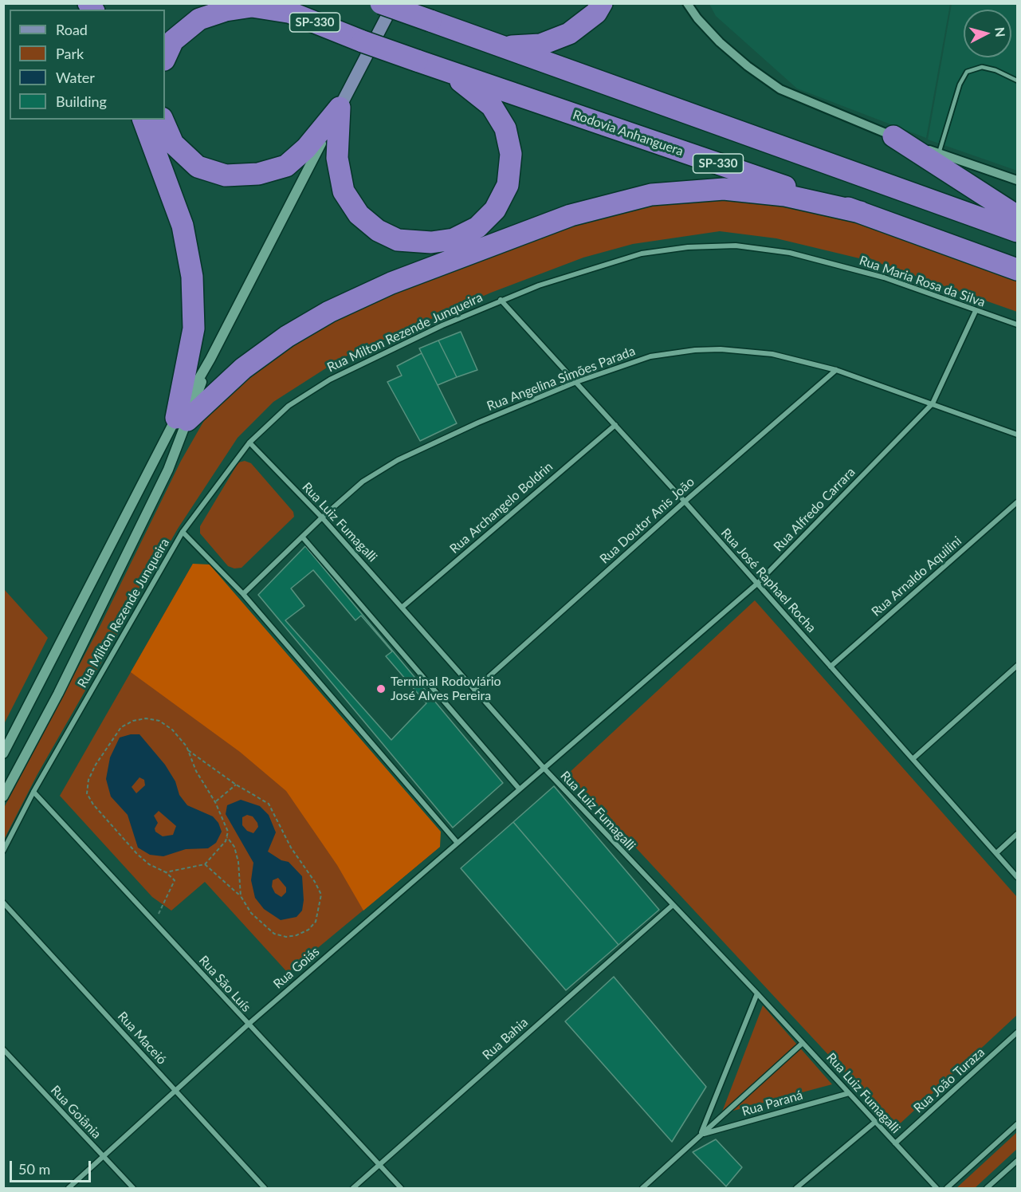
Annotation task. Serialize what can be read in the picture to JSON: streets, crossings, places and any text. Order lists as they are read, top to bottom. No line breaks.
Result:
{"streets":{"highway":["SP-330","Rodovia Anhanguera"],"street":["Rua Maria Rosa da Silva","Rua Milton Rezende Junqueira","Rua Angelina Simões Parada","Rua Archangelo Boldrin","Rua Alfredo Carrara","Rua Doutor Anis João","Rua Luiz Fumagalli","Rua Arnaldo Aquilini","Rua José Raphael Rocha","Rua Goiás","Rua São Luís","Rua Maceió","Rua Bahia","Rua João Turaza","Rua Paraná","Rua Goiânia"]},"crossings":[["Rua Maria Rosa da Silva","Rua Milton Rezende Junqueira"],["Rua Maria Rosa da Silva","Rua Alfredo Carrara"],["Rua Milton Rezende Junqueira","Rua Luiz Fumagalli"],["Rua Milton Rezende Junqueira","Rua José Raphael Rocha"],["Rua Milton Rezende Junqueira","Rua São Luís"],["Rua Angelina Simões Parada","Rua Alfredo Carrara"],["Rua Angelina Simões Parada","Rua Doutor Anis João"],["Rua Angelina Simões Parada","Rua Luiz Fumagalli"],["Rua Angelina Simões Parada","Rua José Raphael Rocha"],["Rua Archangelo Boldrin","Rua Luiz Fumagalli"],["Rua Archangelo Boldrin","Rua José Raphael Rocha"],["Rua Alfredo Carrara","Rua Luiz Fumagalli"],["Rua Alfredo Carrara","Rua José Raphael Rocha"],["Rua Alfredo Carrara","Rua Goiás"],["Rua Doutor Anis João","Rua Luiz Fumagalli"],["Rua Doutor Anis João","Rua José Raphael Rocha"],["Rua Luiz Fumagalli","Rua Goiás"],["Rua Luiz Fumagalli","Rua Bahia"],["Rua Luiz Fumagalli","Rua João Turaza"],["Rua Luiz Fumagalli","Rua Paraná"],["Rua Arnaldo Aquilini","Rua José Raphael Rocha"],["Rua Goiás","Rua São Luís"],["Rua Goiás","Rua Maceió"],["Rua Goiás","Rua Goiânia"],["Rua São Luís","Rua Bahia"]],"places":["Terminal Rodoviário José Alves Pereira"],"legend":["Road","Park","Water","Building"],"scale_bar":"50 m","north":"right"}
